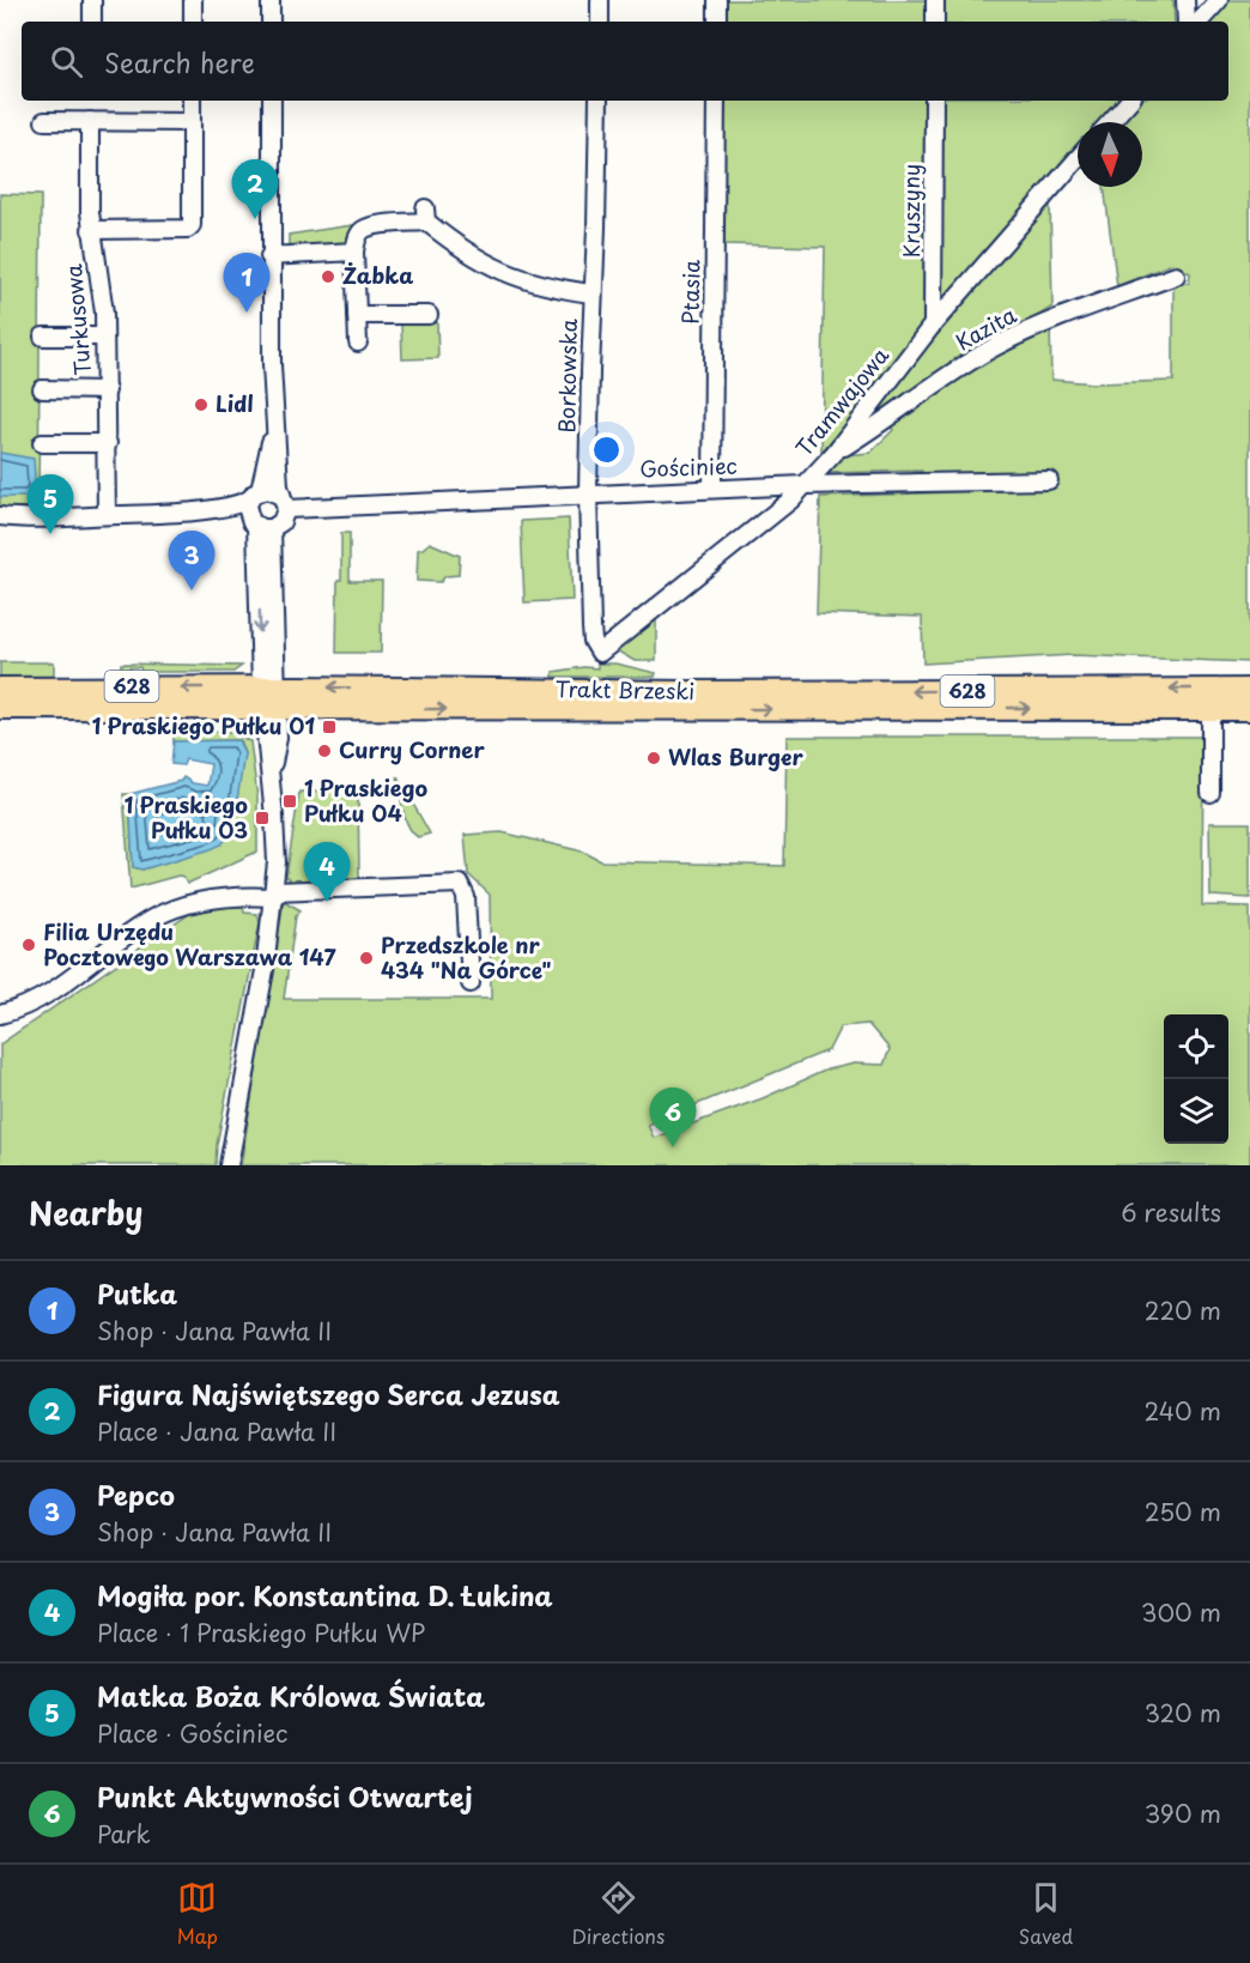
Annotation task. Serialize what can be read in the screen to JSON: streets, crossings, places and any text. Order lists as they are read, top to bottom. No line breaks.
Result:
{"streets":{"main road":["628","Trakt Brzeski"],"street":["Kruszyny","Ptasia","Turkusowa","Kazita","Borkowska","Tramwajowa","Gościniec"]},"crossings":[["Kruszyny","Tramwajowa"],["Ptasia","Gościniec"],["Kazita","Tramwajowa"],["Borkowska","Tramwajowa"],["Borkowska","Gościniec"],["Tramwajowa","Gościniec"]],"places":{"other":["Żabka","Lidl","Curry Corner","Wlas Burger","Filia Urzędu Pocztowego Warszawa 147","Przedszkole nr 434 \"Na Górce\""],"transit":["1 Praskiego Pułku 01","1 Praskiego Pułku 04","1 Praskiego Pułku 03"]},"north":"bottom","page":{"search":"Search here","pins":["2","1","5","3","4","6"],"heading":["Nearby","6 results"],"list":[{"mark":"1","name":"Putka","note":"Shop · Jana Pawła II","value":"220 m"},{"mark":"2","name":"Figura Najświętszego Serca Jezusa","note":"Place · Jana Pawła II","value":"240 m"},{"mark":"3","name":"Pepco","note":"Shop · Jana Pawła II","value":"250 m"},{"mark":"4","name":"Mogiła por. Konstantina D. Łukina","note":"Place · 1 Praskiego Pułku WP","value":"300 m"},{"mark":"5","name":"Matka Boża Królowa Świata","note":"Place · Gościniec","value":"320 m"},{"mark":"6","name":"Punkt Aktywności Otwartej","note":"Park","value":"390 m"}],"nav":["Map","Directions","Saved"]}}
